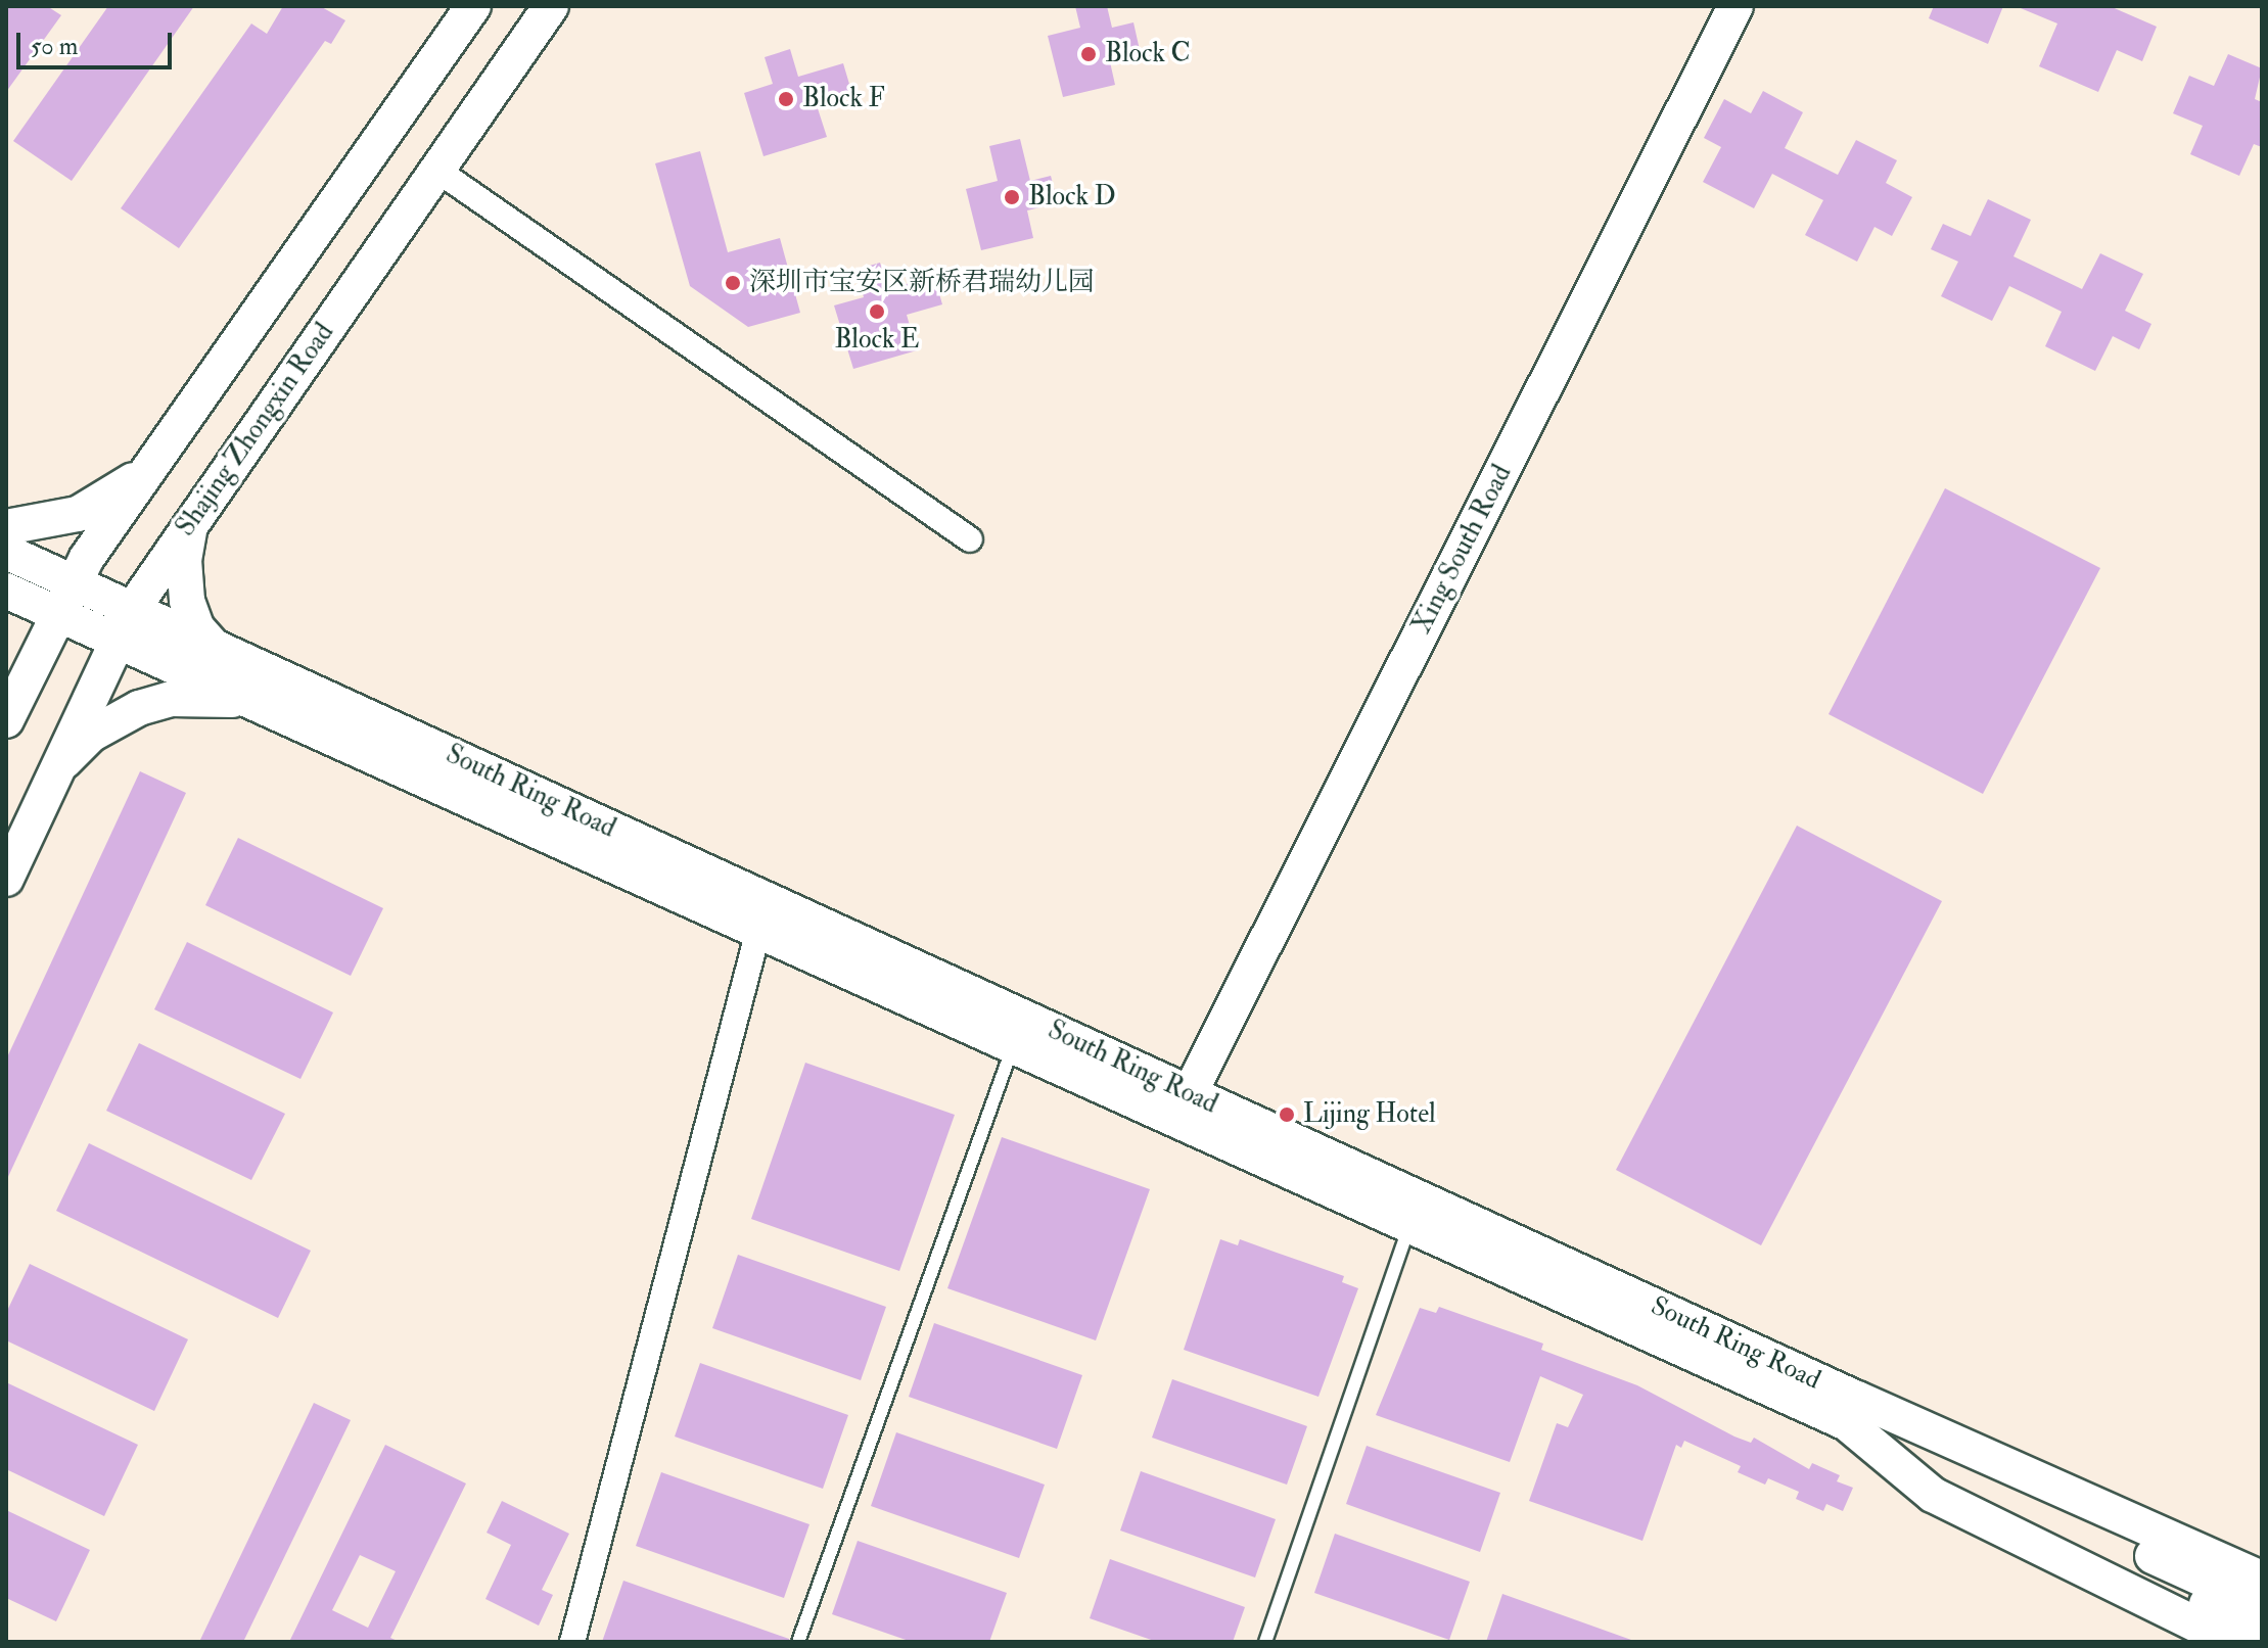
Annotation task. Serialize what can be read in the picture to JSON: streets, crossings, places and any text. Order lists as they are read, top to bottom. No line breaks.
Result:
{"streets":{"main road":["Shajing Zhongxin Road","Xing South Road","South Ring Road"]},"crossings":[["Shajing Zhongxin Road","South Ring Road"],["Xing South Road","South Ring Road"]],"places":["Block C","Block F","Block D","深圳市宝安区新桥君瑞幼儿园","Block E","Lijing Hotel"],"scale_bar":"50 m"}
